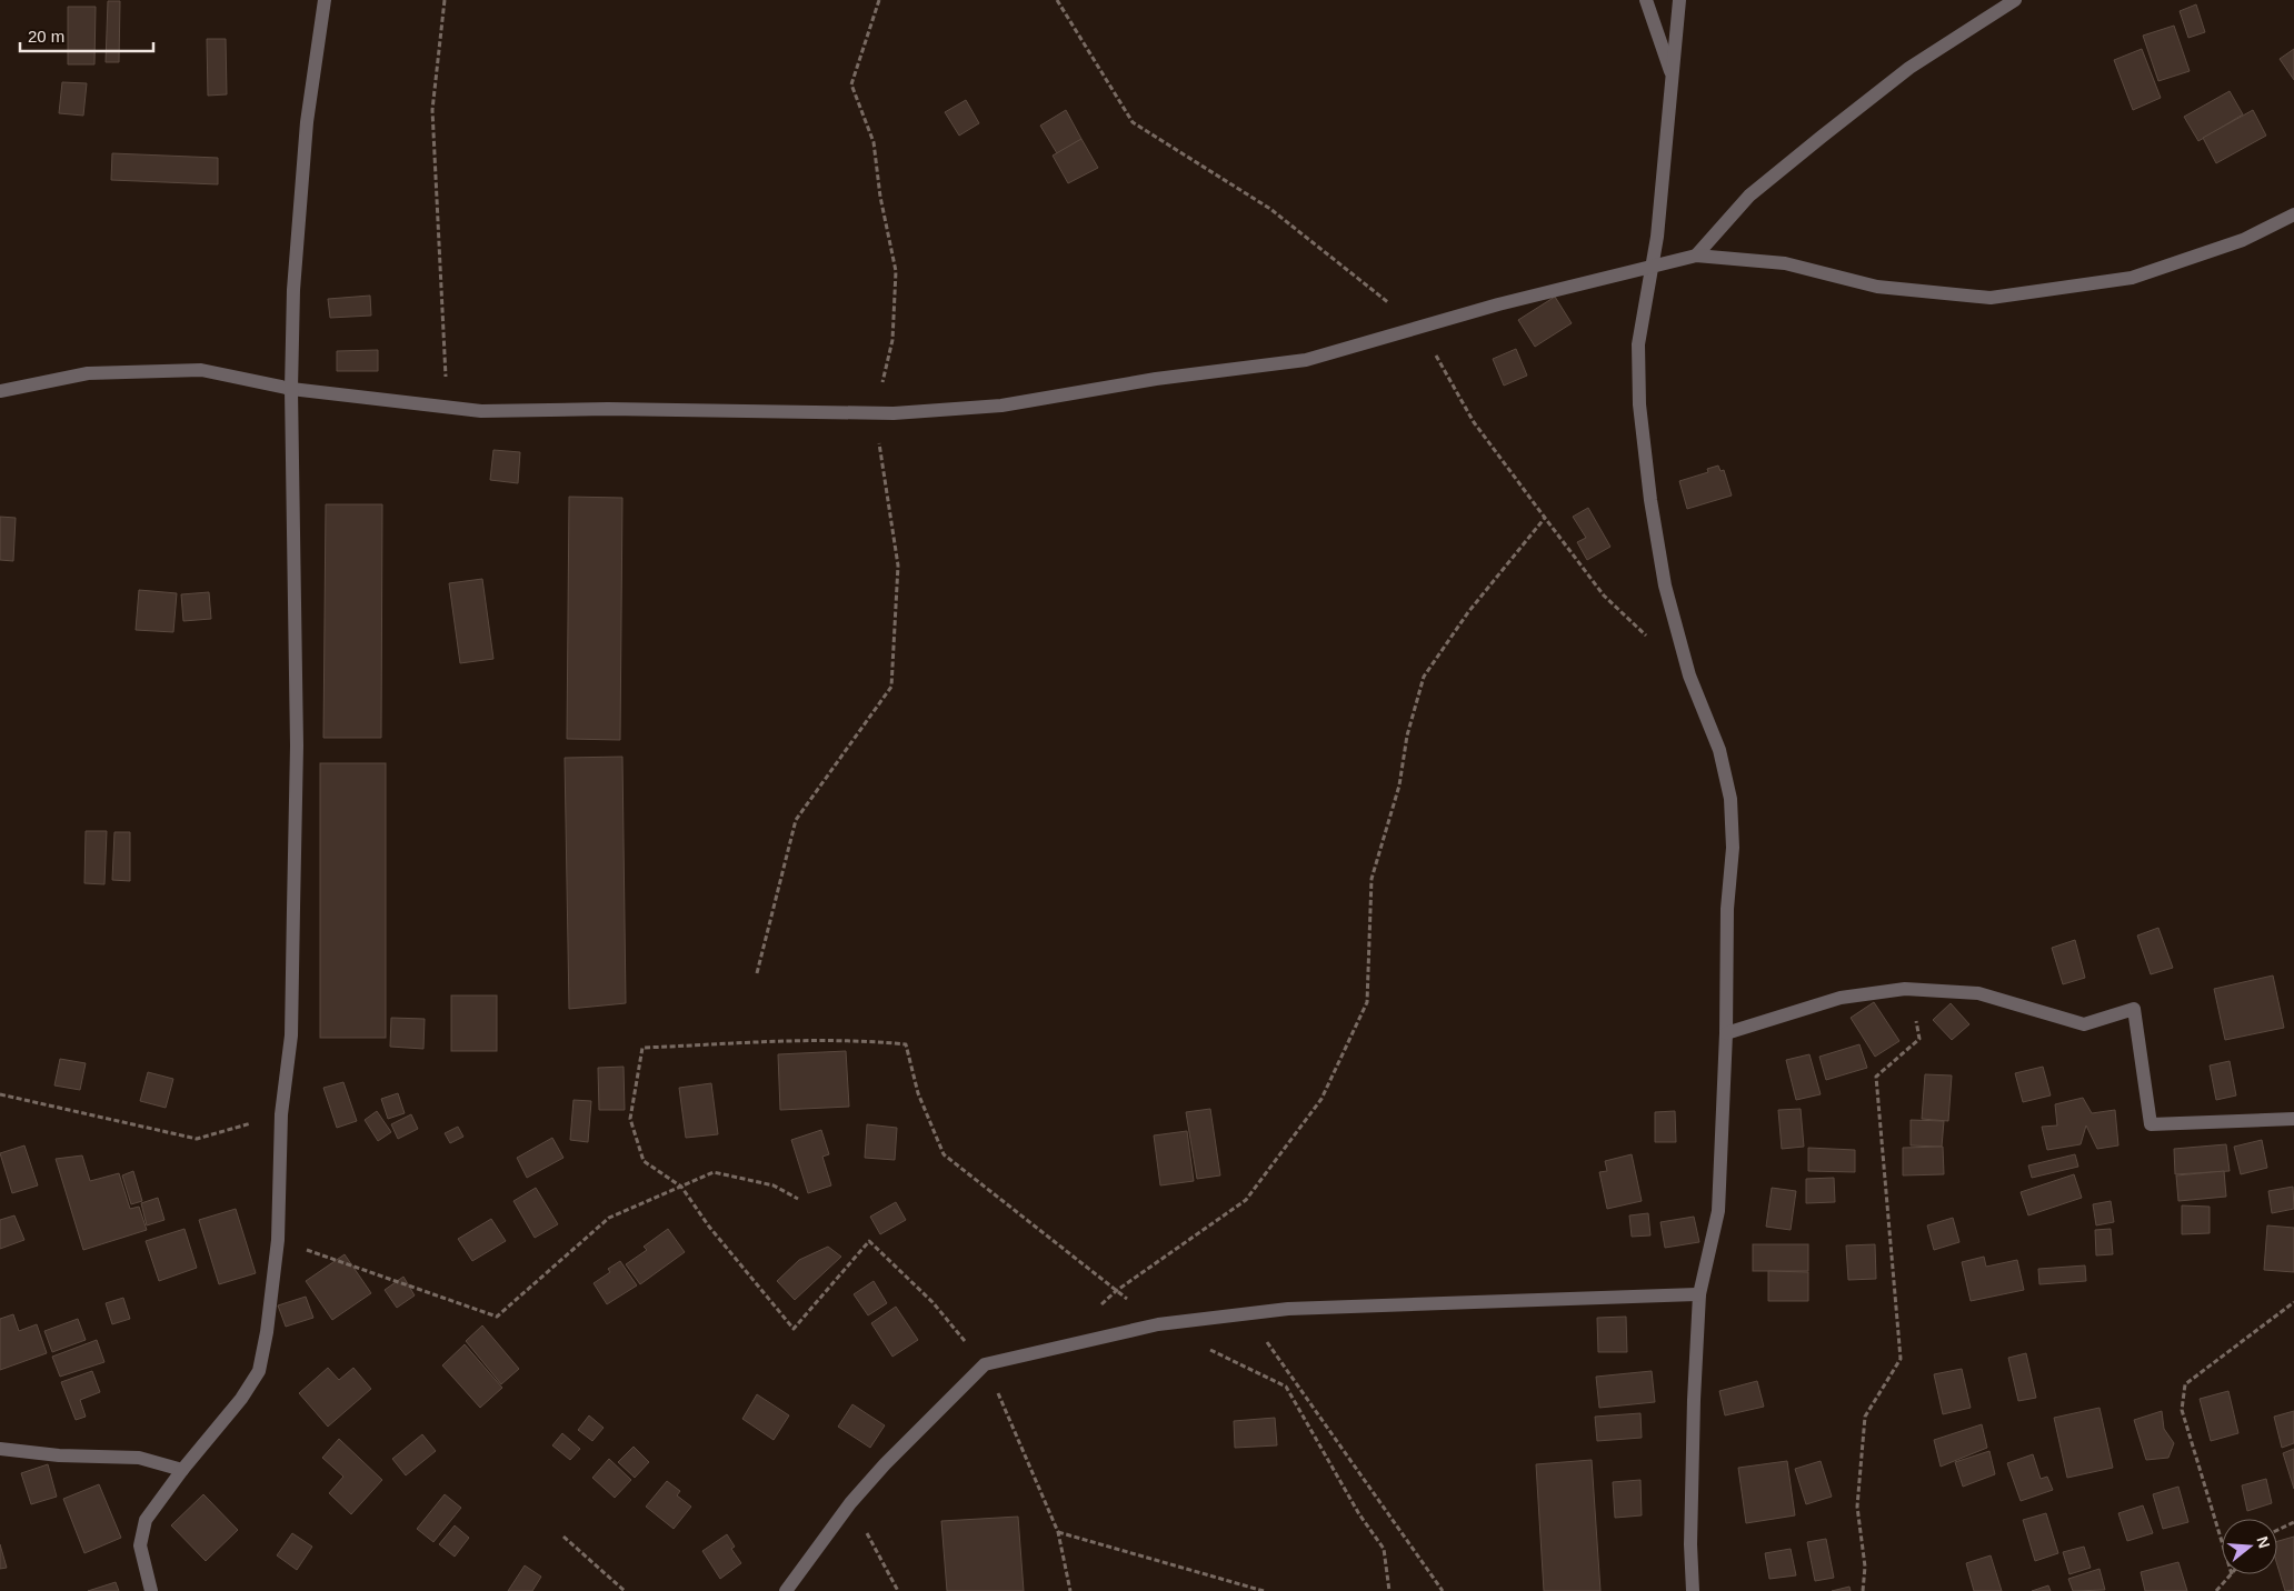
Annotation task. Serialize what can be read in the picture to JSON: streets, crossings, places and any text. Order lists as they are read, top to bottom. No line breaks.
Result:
{"scale_bar":"20 m","north":"right"}
